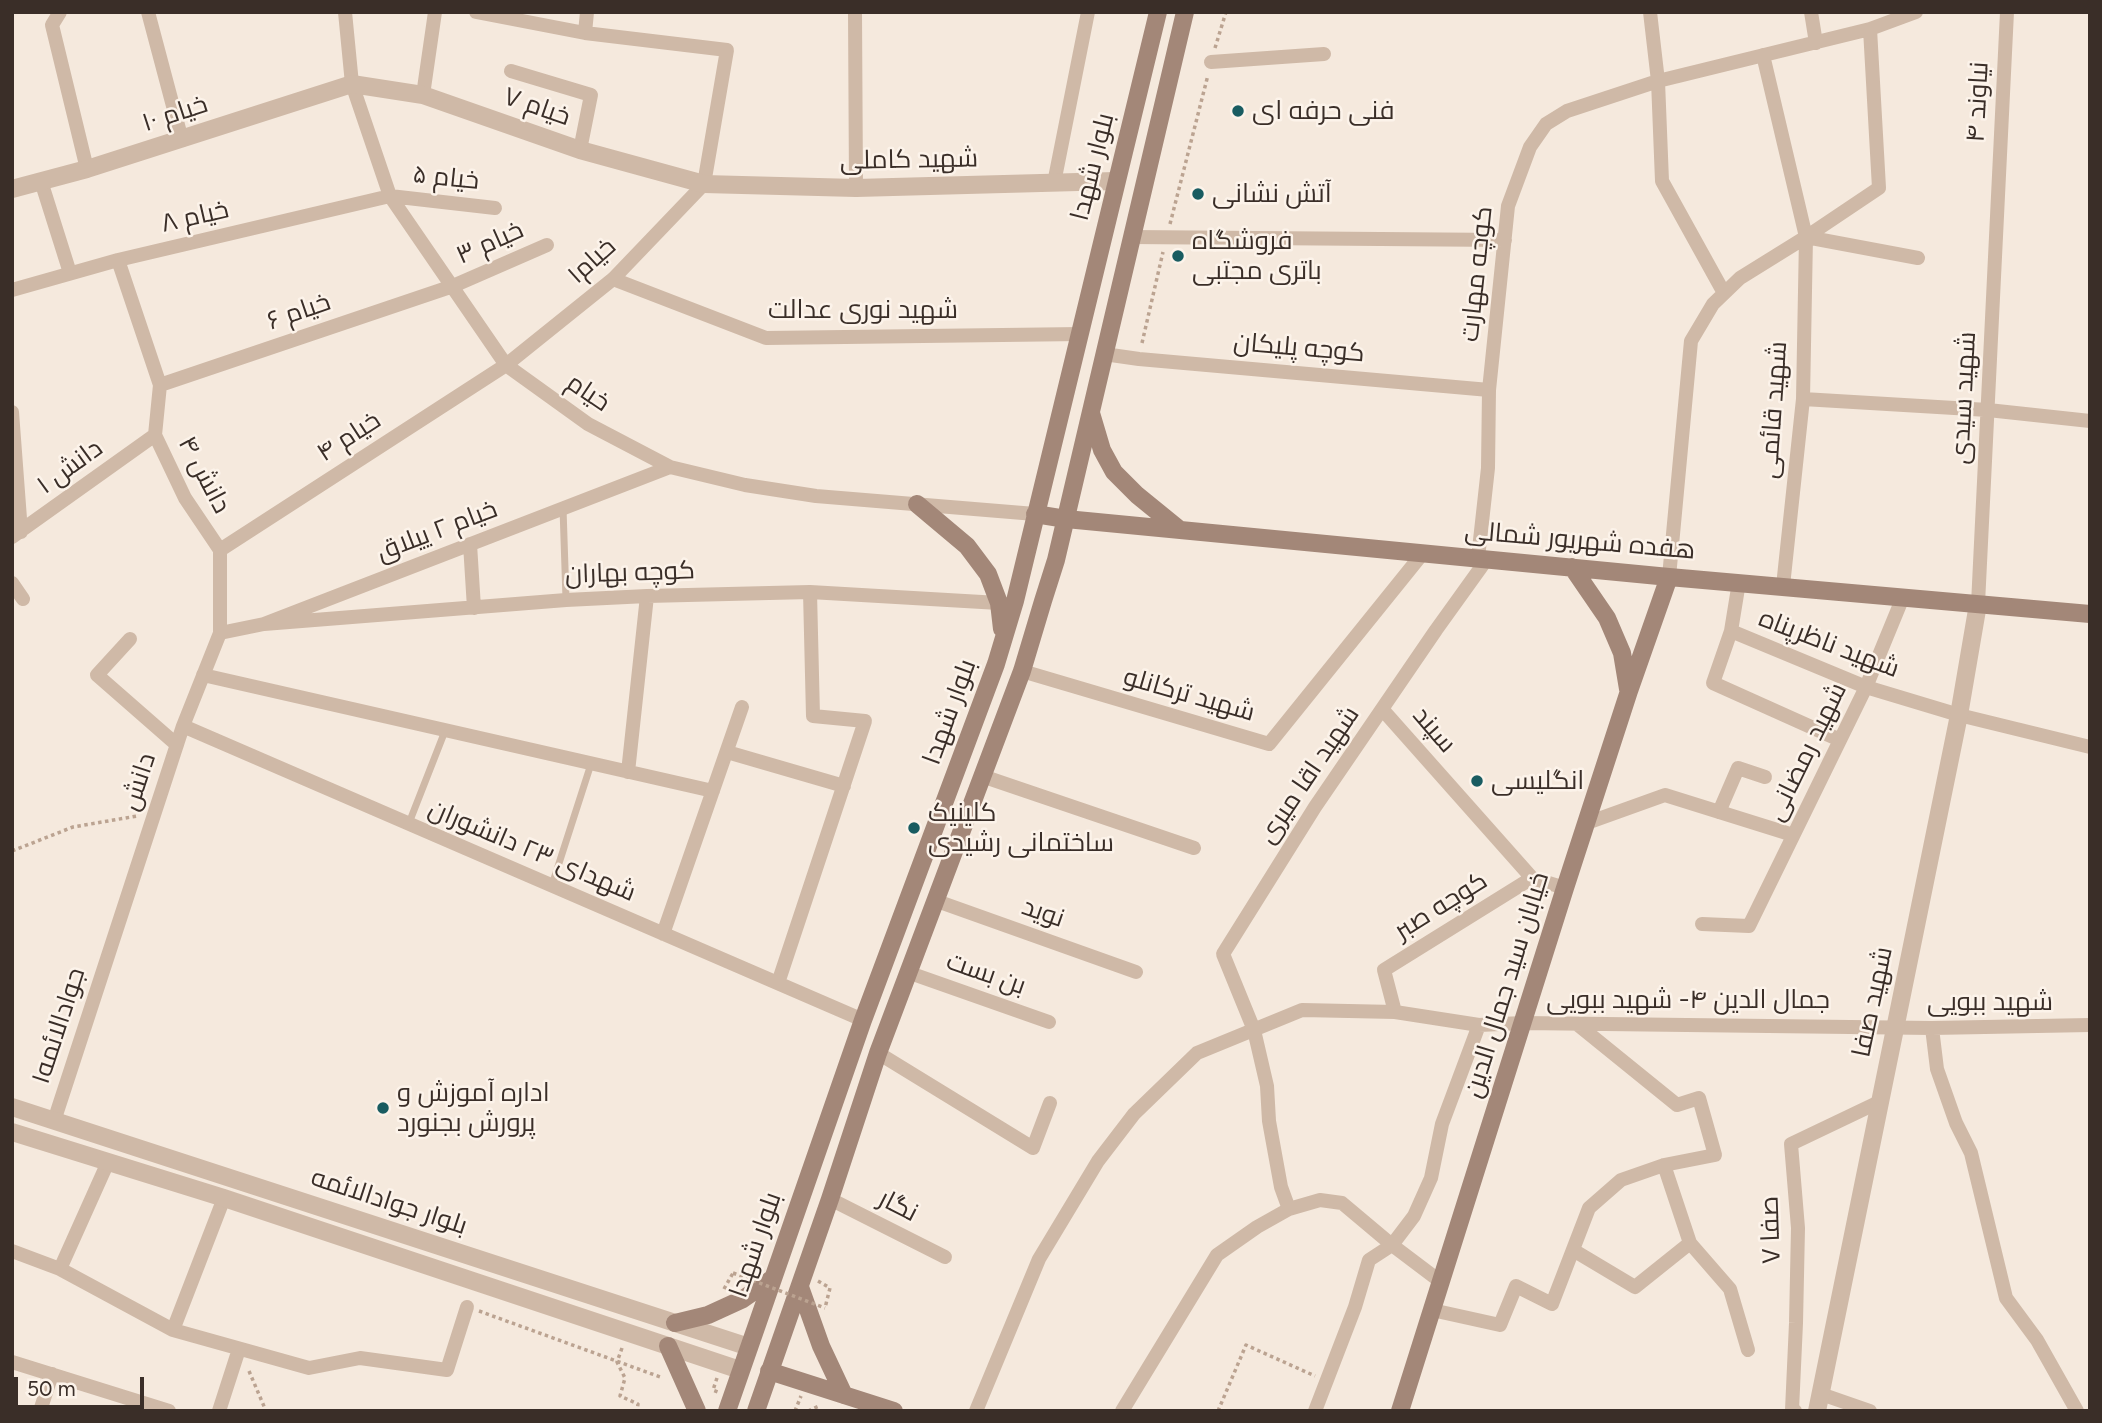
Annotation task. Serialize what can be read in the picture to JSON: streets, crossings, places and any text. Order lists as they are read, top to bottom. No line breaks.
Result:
{"streets":{"main road":["بلوار شهدا","هفده شهریور شمالی","خیابان سید جمال الدین"],"street":["نیاوند ۴","خیام ۷","خیام ۱۰","شهید کاملی","خیام ۵","خیام ۸","خیام ۳","خیام۱","کوچه مهارت","شهید نوری عدالت","خیام ۶","کوچه پلیکان","خیام","شهید سیدی","شهید قائمی","خیام ۴","دانش ۱","دانش ۴","خیام ۲ ییلاق","کوچه بهاران","شهید ناظرپناه","شهید ترکانلو","سپند","شهید رمضانی","شهید اقا میری","دانش","شهدای ۲۳ دانشوران","کوچه صبر","نوید","بن بست","جمال الدین ۴- شهید ببویی","شهید صفا","شهید ببویی","جوادالائمه۱","بلوار جوادالائمه","نگار","صفا ۷"]},"crossings":[["نیاوند ۴","شهید سیدی"],["خیام ۷","خیام ۱۰"],["خیام ۷","شهید کاملی"],["خیام ۷","خیام۱"],["خیام ۷","خیام"],["خیام ۱۰","خیام"],["شهید کاملی","بلوار شهدا"],["شهید کاملی","خیام۱"],["بلوار شهدا","شهید نوری عدالت"],["بلوار شهدا","کوچه پلیکان"],["بلوار شهدا","خیام"],["بلوار شهدا","هفده شهریور شمالی"],["بلوار شهدا","کوچه بهاران"],["بلوار شهدا","شهید ترکانلو"],["بلوار شهدا","شهدای ۲۳ دانشوران"],["بلوار شهدا","نوید"],["بلوار شهدا","بن بست"],["بلوار شهدا","بلوار جوادالائمه"],["بلوار شهدا","نگار"],["خیام ۵","خیام ۸"],["خیام ۵","خیام"],["خیام ۸","خیام"],["خیام ۸","دانش ۴"],["خیام ۳","خیام ۶"],["خیام ۳","خیام"],["خیام۱","شهید نوری عدالت"],["خیام۱","خیام"],["خیام۱","خیام ۴"],["کوچه مهارت","کوچه پلیکان"],["کوچه مهارت","شهید قائمی"],["کوچه مهارت","هفده شهریور شمالی"],["کوچه مهارت","شهید اقا میری"],["خیام ۶","خیام"],["خیام ۶","دانش ۴"],["خیام","خیام ۴"],["خیام","خیام ۲ ییلاق"],["خیام","هفده شهریور شمالی"],["شهید سیدی","هفده شهریور شمالی"],["شهید سیدی","شهید صفا"],["شهید قائمی","هفده شهریور شمالی"],["خیام ۴","دانش ۴"],["دانش ۱","دانش ۴"],["دانش ۴","خیام ۲ ییلاق"],["دانش ۴","دانش"],["خیام ۲ ییلاق","کوچه بهاران"],["خیام ۲ ییلاق","دانش"],["هفده شهریور شمالی","شهید ناظرپناه"],["هفده شهریور شمالی","شهید ترکانلو"],["هفده شهریور شمالی","شهید رمضانی"],["هفده شهریور شمالی","شهید اقا میری"],["هفده شهریور شمالی","خیابان سید جمال الدین"],["هفده شهریور شمالی","شهید صفا"],["شهید ناظرپناه","شهید رمضانی"],["شهید ناظرپناه","شهید صفا"],["سپند","شهید اقا میری"],["سپند","کوچه صبر"],["شهید اقا میری","جمال الدین ۴- شهید ببویی"],["دانش","شهدای ۲۳ دانشوران"],["دانش","جوادالائمه۱"],["کوچه صبر","جمال الدین ۴- شهید ببویی"],["خیابان سید جمال الدین","جمال الدین ۴- شهید ببویی"],["جمال الدین ۴- شهید ببویی","شهید صفا"],["جمال الدین ۴- شهید ببویی","شهید ببویی"],["شهید صفا","شهید ببویی"],["شهید صفا","صفا ۷"],["جوادالائمه۱","بلوار جوادالائمه"]],"places":["فنی حرفه ای","آتش نشانی","فروشگاه باتری مجتبی","انگلیسی","کلینیک ساختمانی رشیدی","اداره آموزش و پرورش بجنورد"],"scale_bar":"50 m"}
